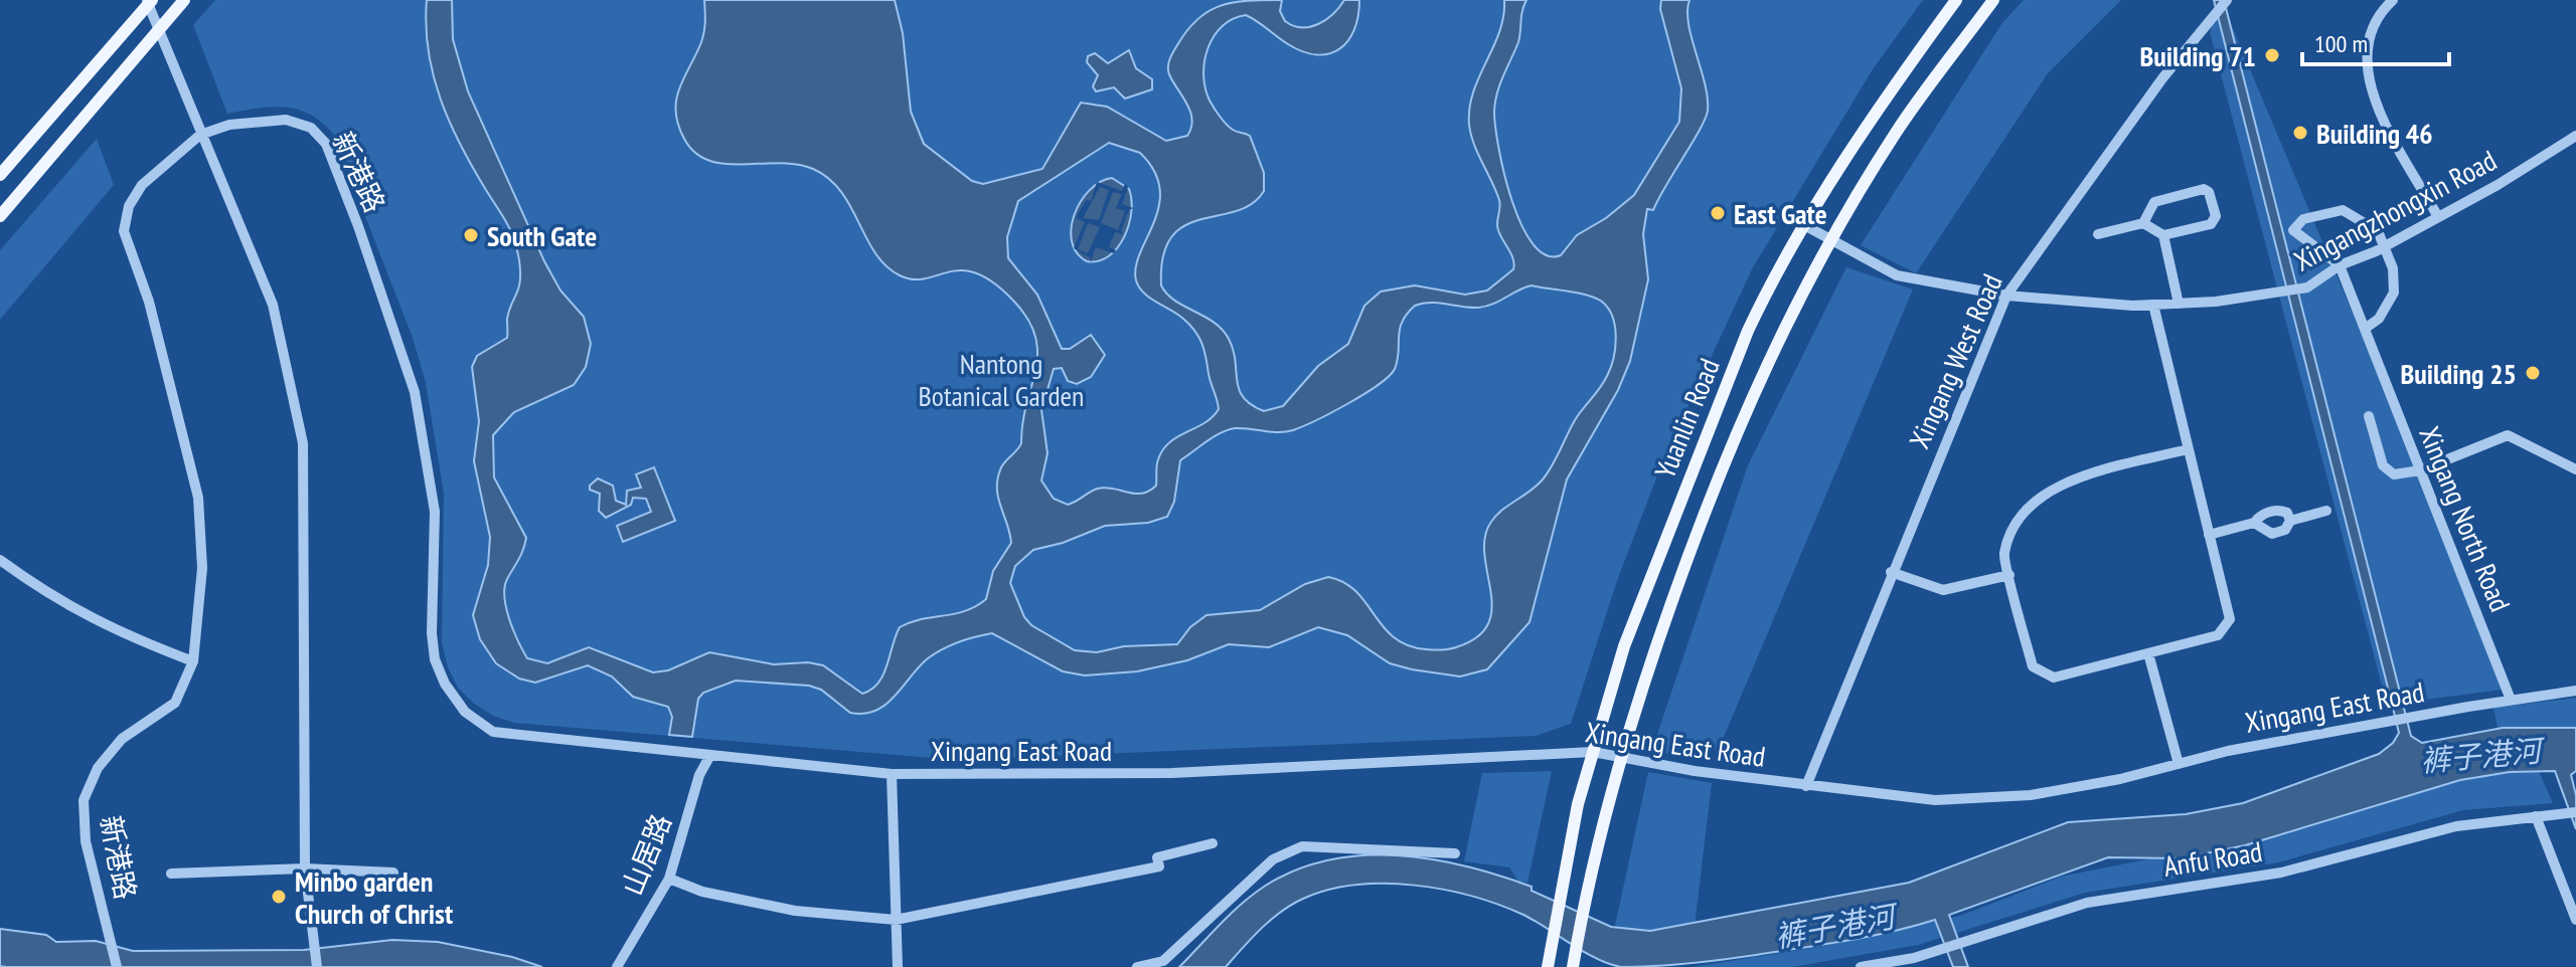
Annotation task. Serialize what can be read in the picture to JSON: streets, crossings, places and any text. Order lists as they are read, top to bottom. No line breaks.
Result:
{"streets":{"main road":["Yuanlin Road"],"street":["新港路","Xingangzhongxin Road","Xingang West Road","Xingang North Road","Xingang East Road","山居路","Anfu Road"]},"crossings":[["新港路","Xingang East Road"],["新港路","山居路"],["Xingangzhongxin Road","Xingang West Road"],["Xingangzhongxin Road","Yuanlin Road"],["Xingangzhongxin Road","Xingang North Road"],["Xingang West Road","Xingang East Road"],["Yuanlin Road","Xingang East Road"],["Xingang North Road","Xingang East Road"],["Xingang East Road","山居路"]],"water":["裤子港河"],"parks":["Nantong Botanical Garden"],"places":["Building 71","Building 46","East Gate","South Gate","Building 25","Minbo garden Church of Christ"],"scale_bar":"100 m"}
